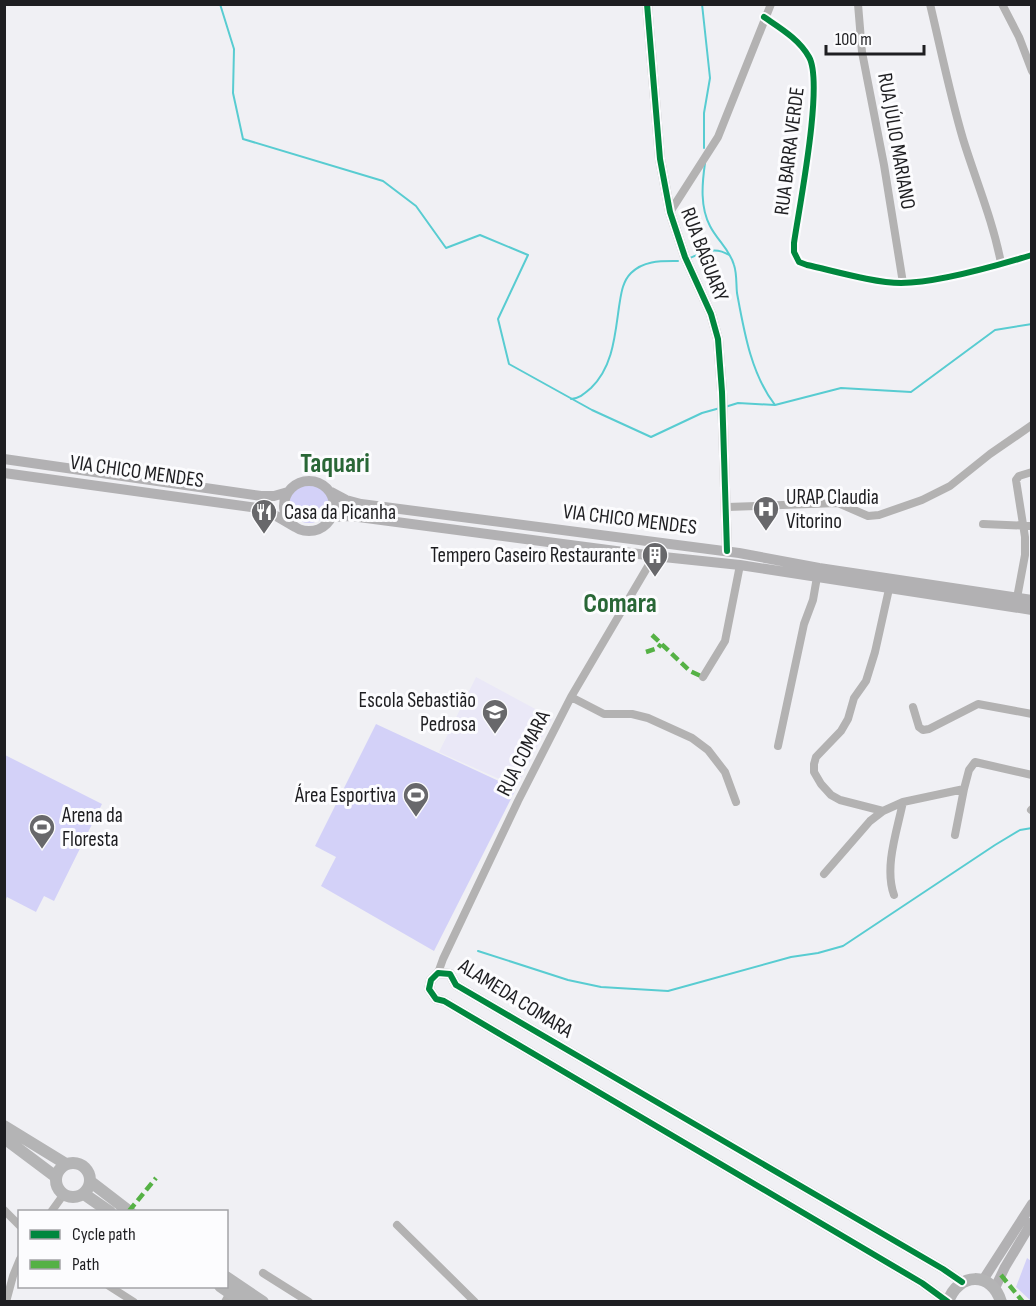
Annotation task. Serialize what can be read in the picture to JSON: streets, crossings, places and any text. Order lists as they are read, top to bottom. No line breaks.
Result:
{"streets":{"main road":["RUA BAGUARY","VIA CHICO MENDES","ALAMEDA COMARA"],"street":["RUA JÚLIO MARIANO","RUA BARRA VERDE","RUA COMARA"]},"crossings":[["RUA JÚLIO MARIANO","RUA BARRA VERDE"],["RUA BAGUARY","VIA CHICO MENDES"],["VIA CHICO MENDES","RUA COMARA"],["RUA COMARA","ALAMEDA COMARA"]],"districts":["Taquari","Comara"],"places":{"hospital":["URAP Claudia Vitorino"],"restaurant":["Casa da Picanha"],"building":["Tempero Caseiro Restaurante"],"school or university":["Escola Sebastião Pedrosa"],"sports":["Área Esportiva","Arena da Floresta"]},"legend":["Cycle path","Path"],"scale_bar":"100 m"}
